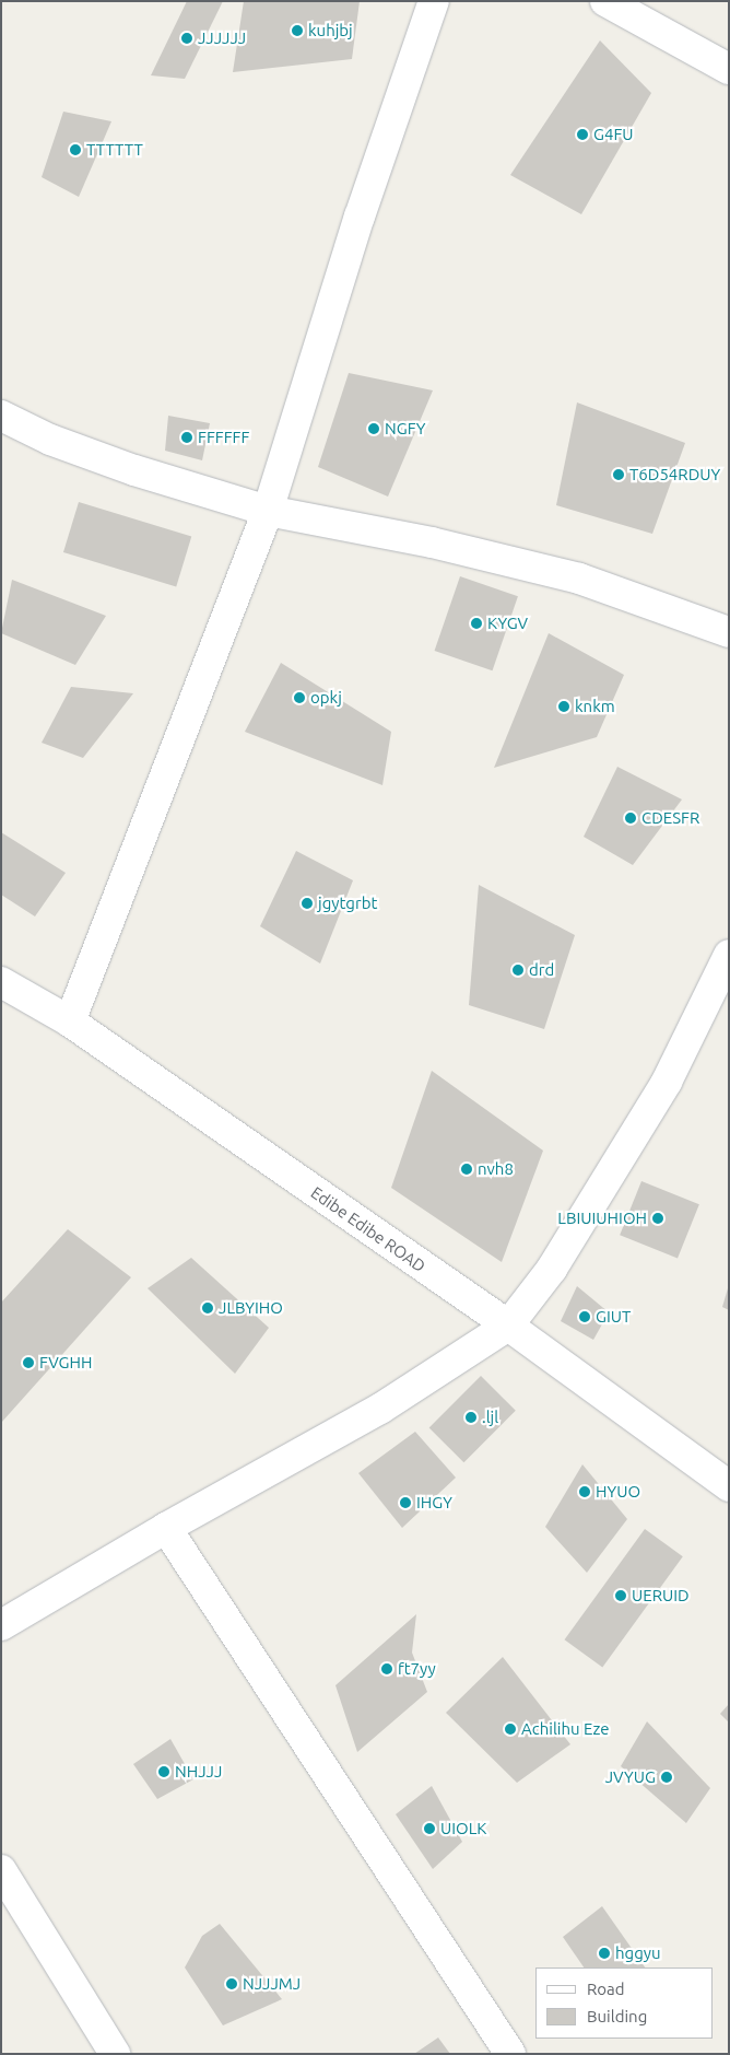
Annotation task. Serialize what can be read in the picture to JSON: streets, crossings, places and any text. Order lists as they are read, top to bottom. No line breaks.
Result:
{"streets":{"street":["Edibe Edibe ROAD"]},"places":["kuhjbj","JJJJJJ","G4FU","TTTTTT","NGFY","FFFFFF","T6D54RDUY","KYGV","opkj","knkm","CDESFR","jgytgrbt","drd","nvh8","LBIUIUHIOH","JLBYIHO","GIUT","FVGHH",".ljl","HYUO","IHGY","UERUID","ft7yy","Achilihu Eze","NHJJJ","JVYUG","UIOLK","hggyu","NJJJMJ"],"legend":["Road","Building"]}
